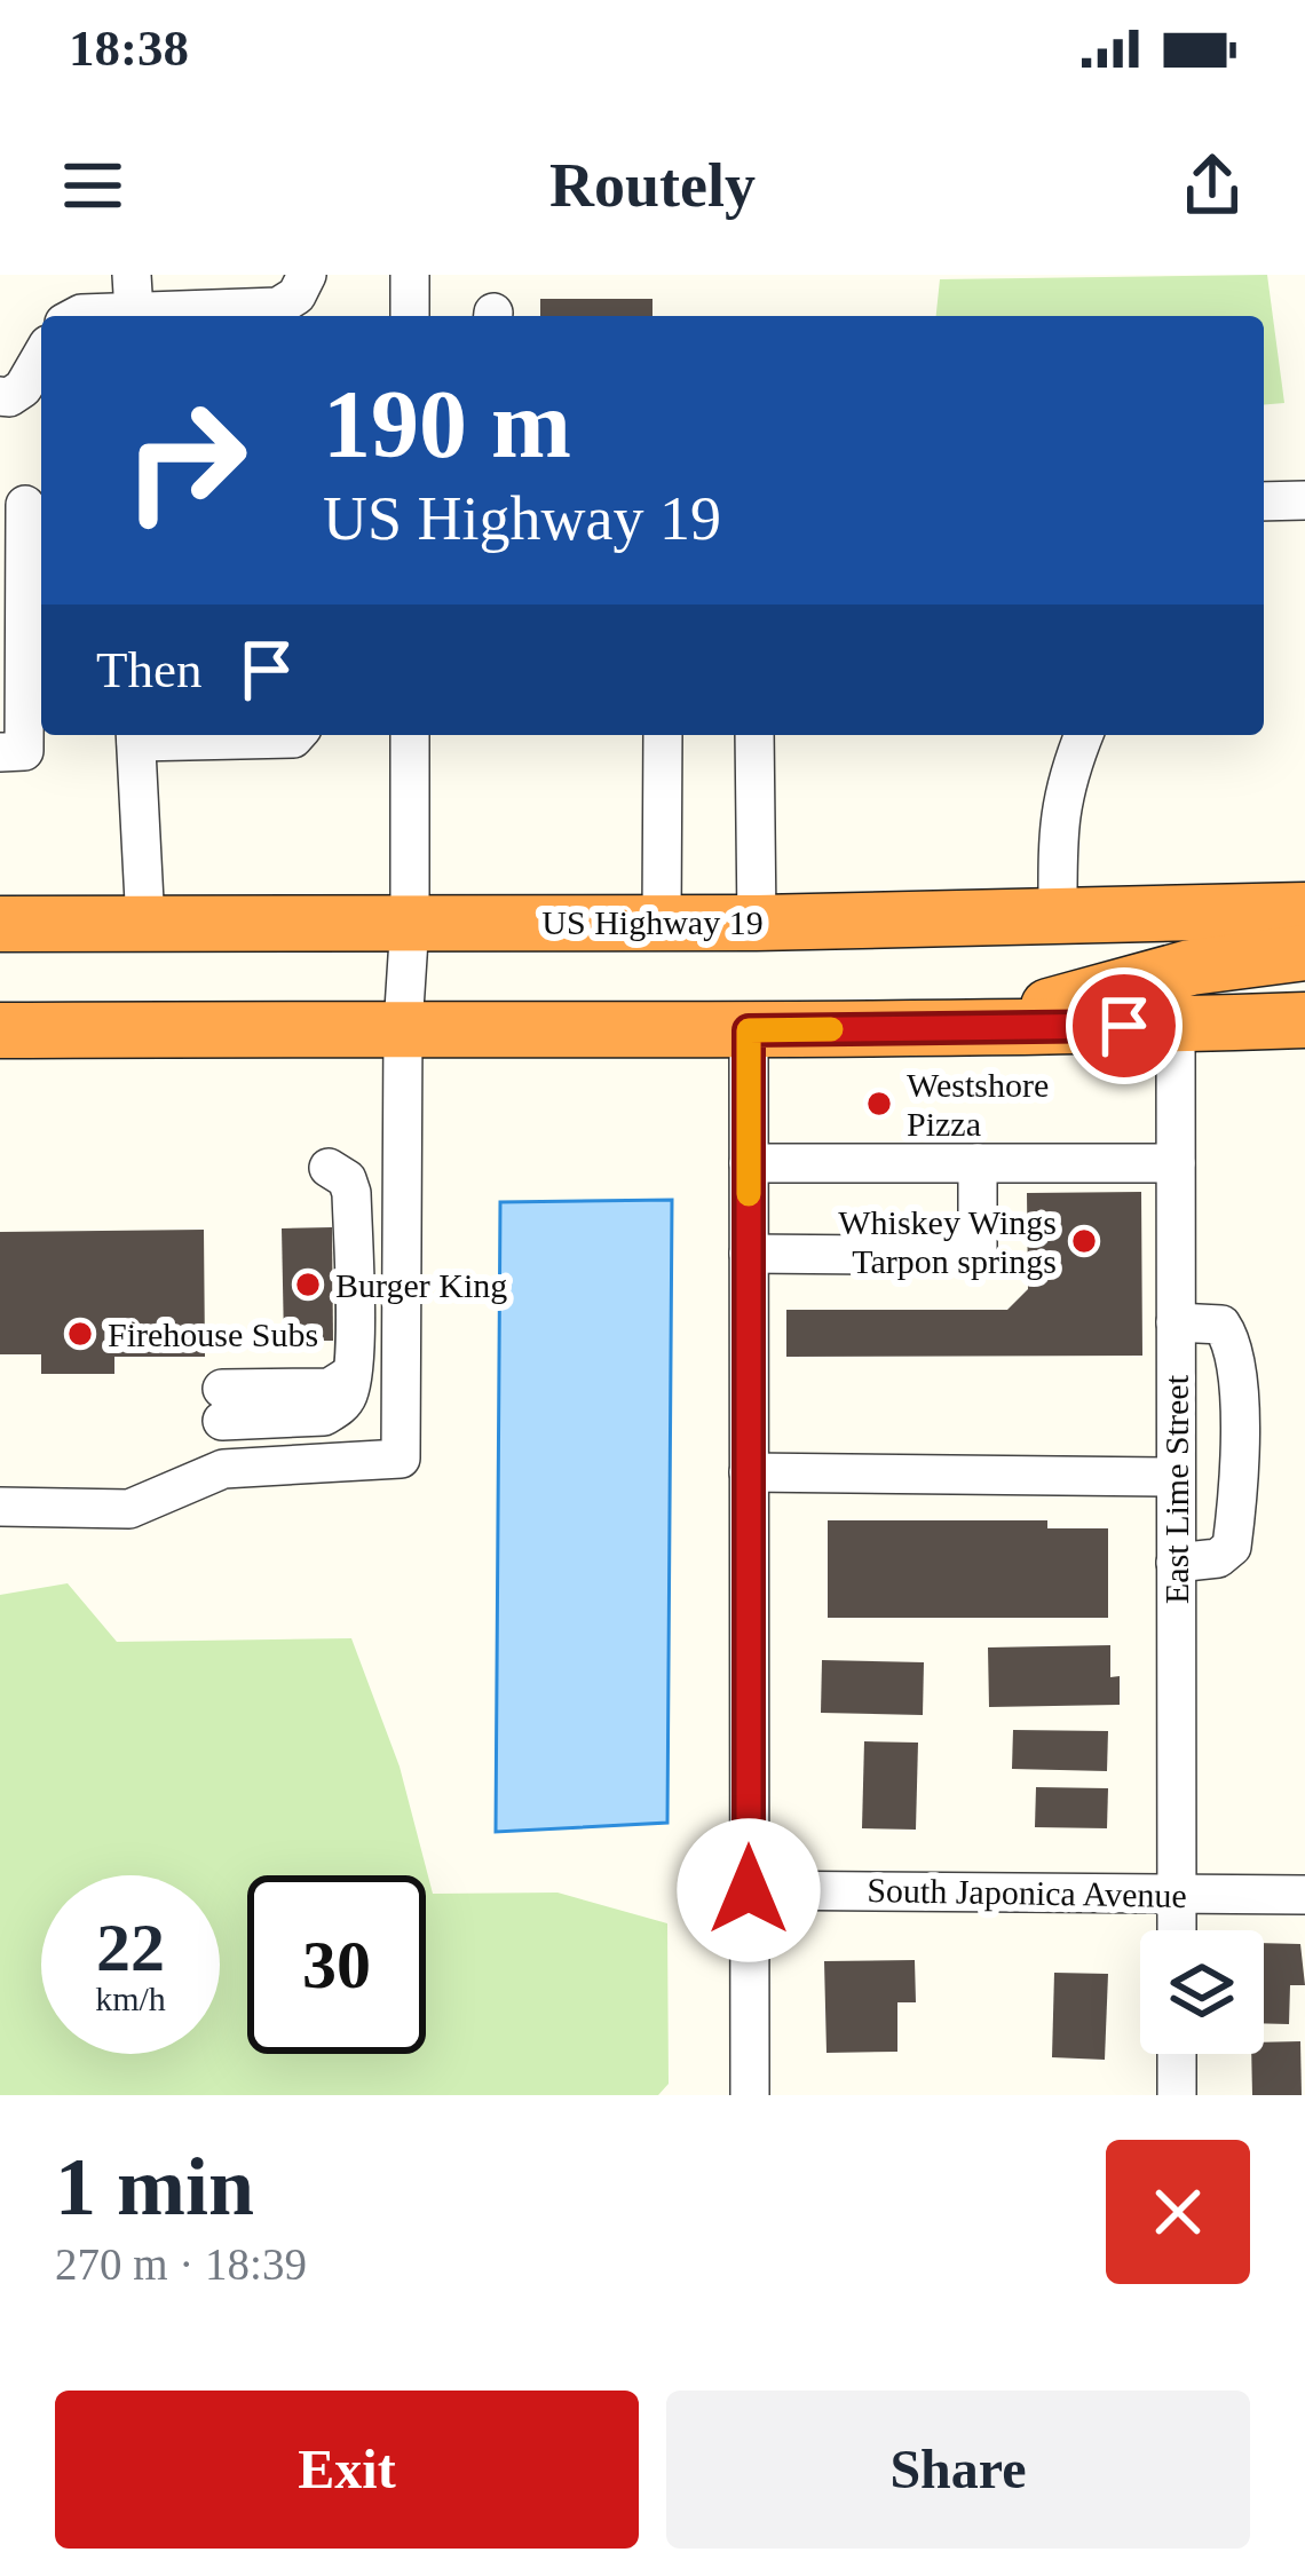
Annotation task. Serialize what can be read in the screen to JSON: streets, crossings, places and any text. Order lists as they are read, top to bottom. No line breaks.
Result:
{"streets":{"highway":["US Highway 19"],"street":["East Lime Street","South Japonica Avenue"]},"crossings":[["East Lime Street","South Japonica Avenue"]],"places":["Westshore Pizza","Whiskey Wings Tarpon springs","Burger King","Firehouse Subs"],"page":{"status":"18:38","header":"Routely","turn":["190 m","US Highway 19"],"then":"Then","speed":"22 km/h","limit":"30","heading":["1 min","270 m · 18:39"],"buttons":["Exit","Share"]}}
